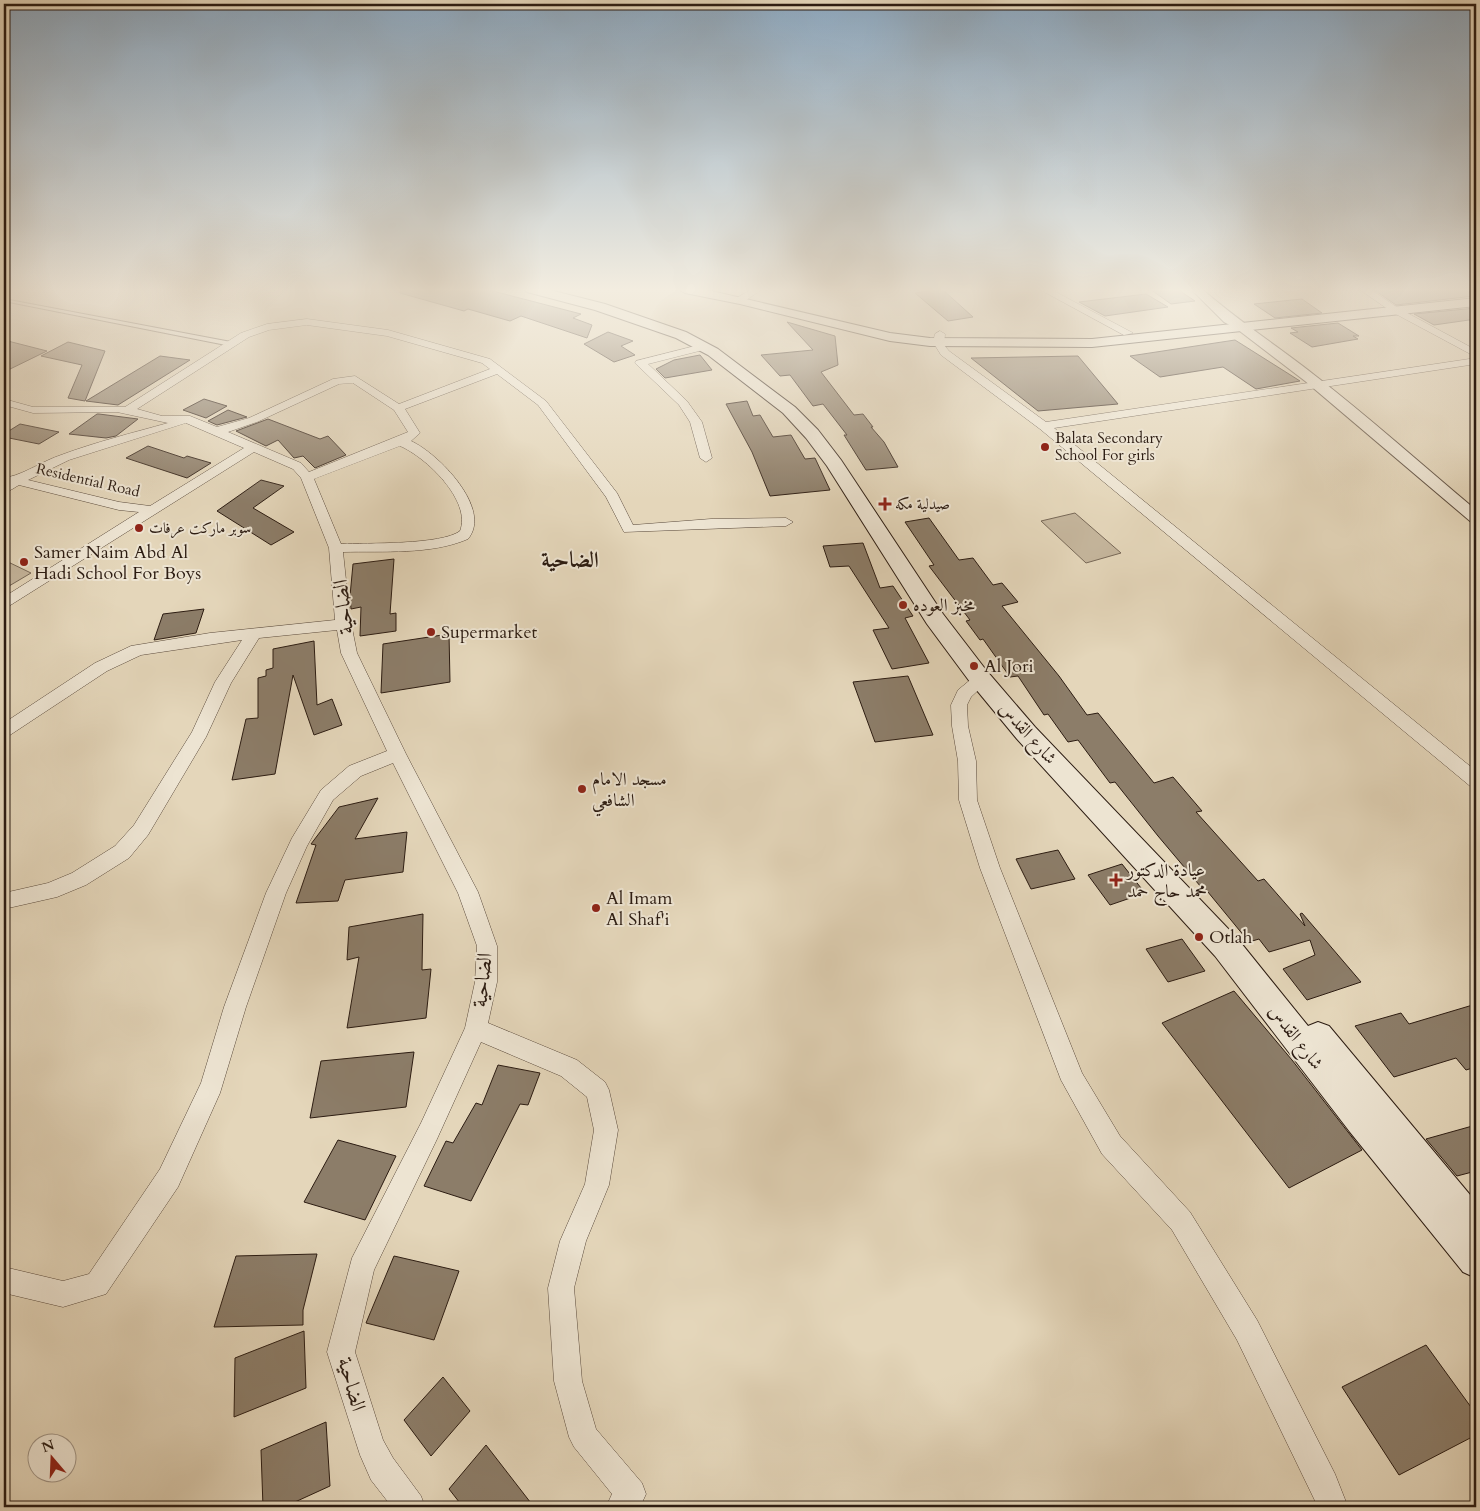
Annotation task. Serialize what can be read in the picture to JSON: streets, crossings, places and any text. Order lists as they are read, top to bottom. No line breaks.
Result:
{"streets":{"main road":["شارع القدس"],"street":["Residential Road","الضاحية"]},"districts":["الضاحية"],"places":{"other":["Balata Secondary School For girls","سوبر ماركت عرفات","Samer Naim Abd Al Hadi School For Boys","مخبز العوده","Supermarket","Al Jori","مسجد الامام الشافعي","Al Imam Al Shaf'i","Otlah"],"health":["صيدلية مكه","عيادة الدكتور محمد حاج حمد"]},"north":"top"}
